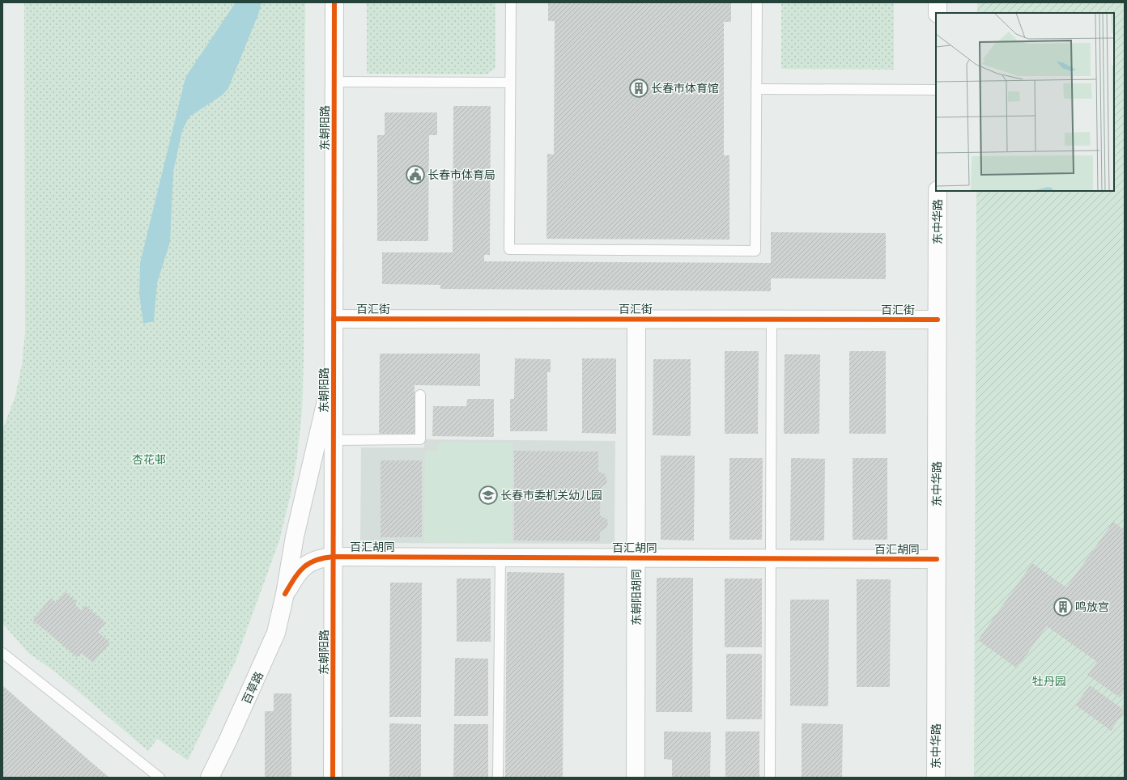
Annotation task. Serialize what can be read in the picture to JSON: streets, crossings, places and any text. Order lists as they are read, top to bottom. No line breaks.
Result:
{"streets":{"street":["东朝阳路","东中华路","百汇街","百汇胡同","东朝阳胡同","百草路"]},"crossings":[["东朝阳路","百汇街"],["东朝阳路","百汇胡同"],["东中华路","百汇街"],["东中华路","百汇胡同"],["百汇街","东朝阳胡同"],["百汇胡同","东朝阳胡同"],["百汇胡同","百草路"]],"parks":["杏花邨","牡丹园"],"places":{"building":["长春市体育馆","鸣放宫"],"public building":["长春市体育局"],"school or university":["长春市委机关幼儿园"]}}
